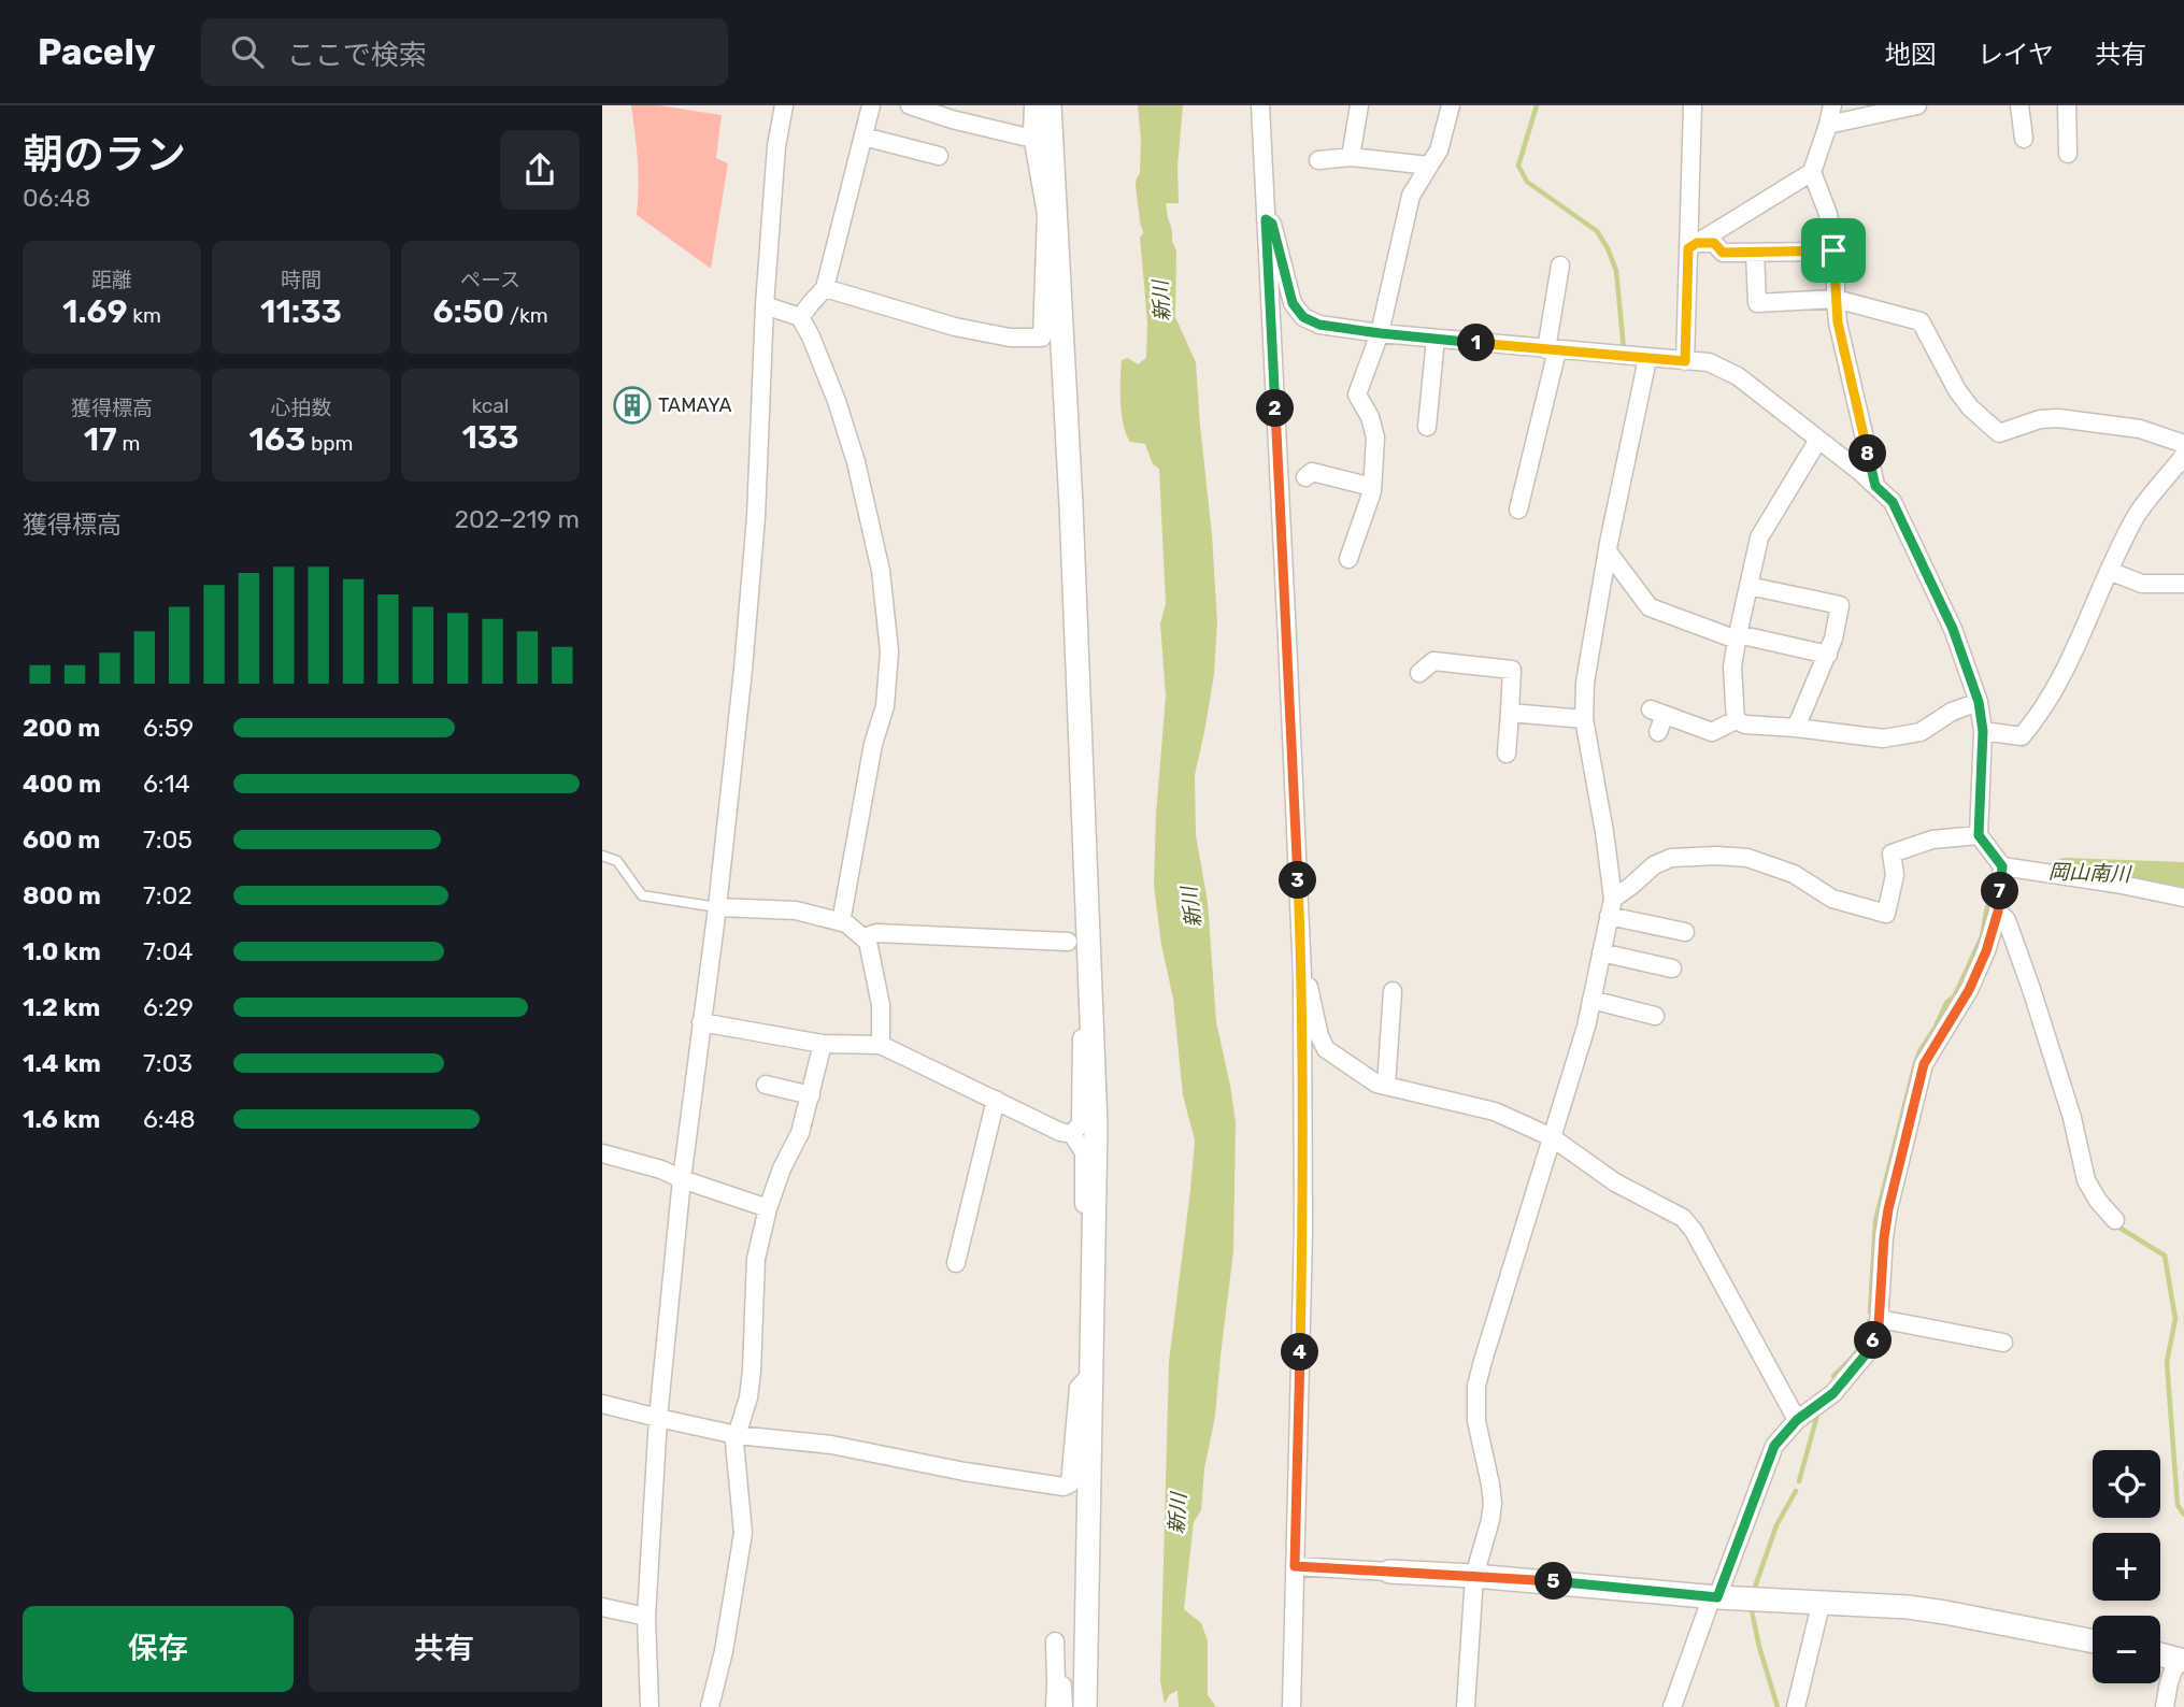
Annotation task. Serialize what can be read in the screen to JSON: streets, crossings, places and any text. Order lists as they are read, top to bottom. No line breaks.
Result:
{"water":["新川","岡山南川"],"places":{"building":["TAMAYA"]},"page":{"header":"Pacely","search":"ここで検索","nav":["地図","レイヤ","共有"],"heading":["朝のラン","06:48"],"stats":[["距離","1.69 km"],["時間","11:33"],["ペース","6:50 /km"],["獲得標高","17 m"],["心拍数","163 bpm"],["kcal","133"]],"pins":["1","2","8","3","7","6","4","5"],"chart":["獲得標高","202–219 m"],"list":[{"name":"200 m","note":"6:59"},{"name":"400 m","note":"6:14"},{"name":"600 m","note":"7:05"},{"name":"800 m","note":"7:02"},{"name":"1.0 km","note":"7:04"},{"name":"1.2 km","note":"6:29"},{"name":"1.4 km","note":"7:03"},{"name":"1.6 km","note":"6:48"}],"map_buttons":["+","−"],"buttons":["保存","共有"]}}
